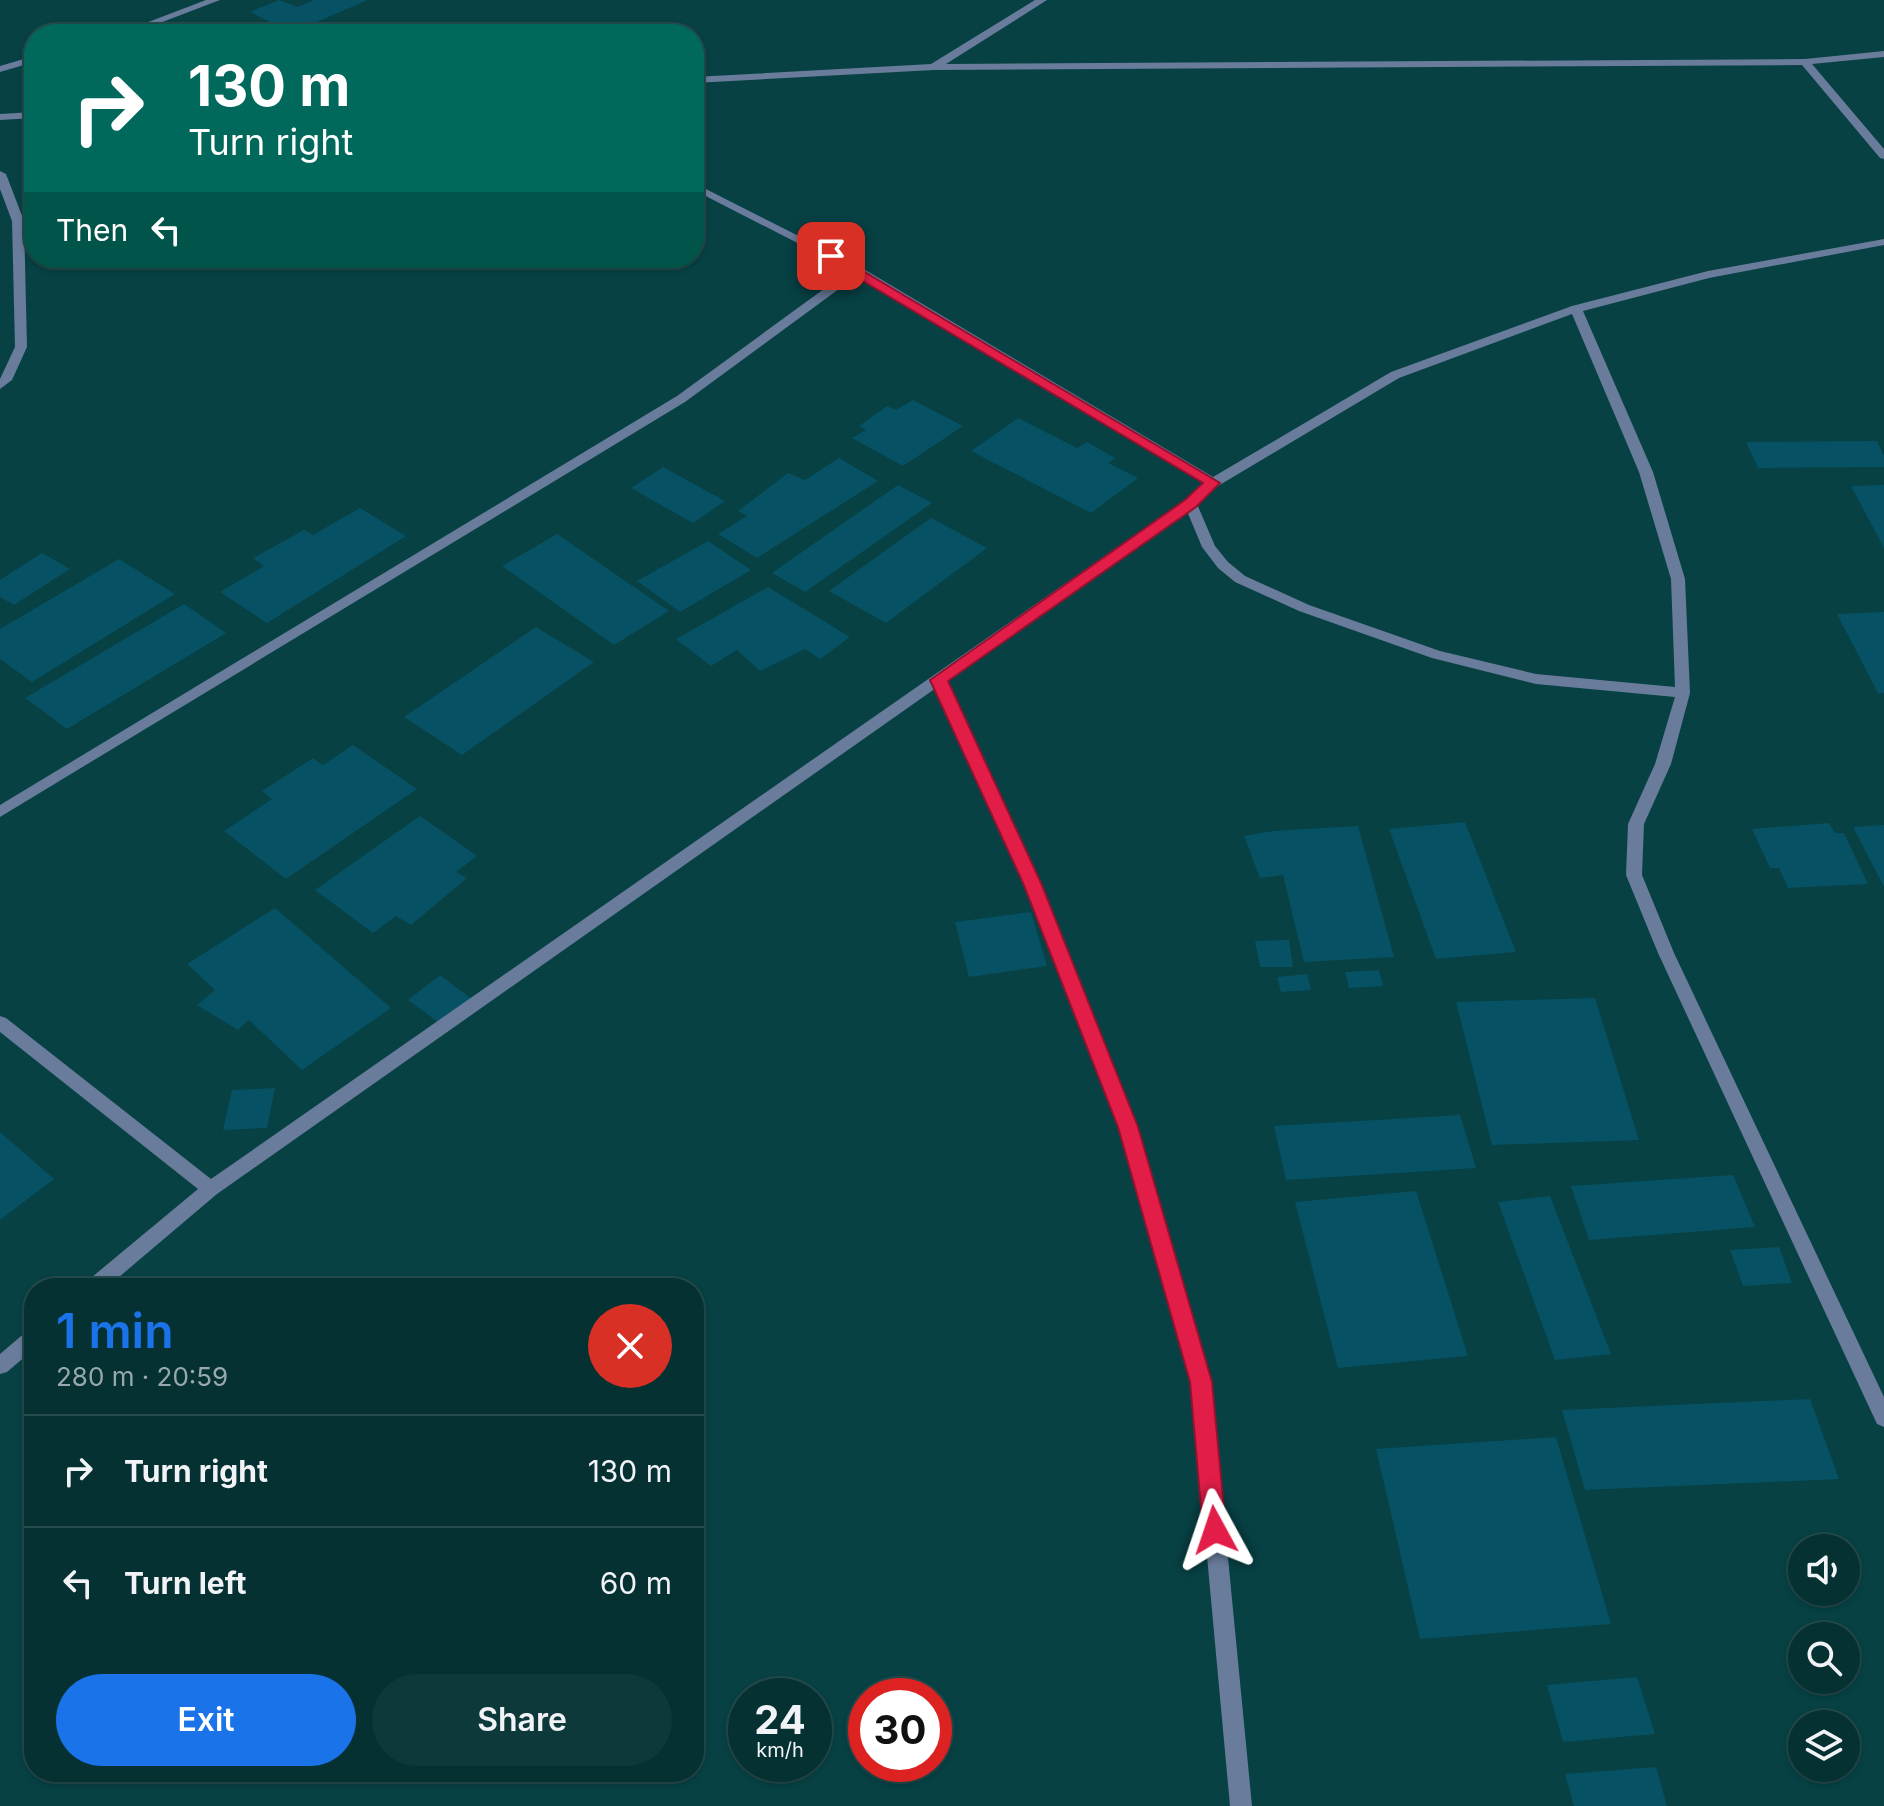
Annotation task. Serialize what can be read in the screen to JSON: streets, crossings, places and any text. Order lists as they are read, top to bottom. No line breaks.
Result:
{"page":{"turn":["130 m","Turn right"],"then":"Then","heading":["1 min","280 m · 20:59"],"list":[{"name":"Turn right","value":"130 m"},{"name":"Turn left","value":"60 m"}],"buttons":["Exit","Share"],"speed":"24 km/h","limit":"30"}}
